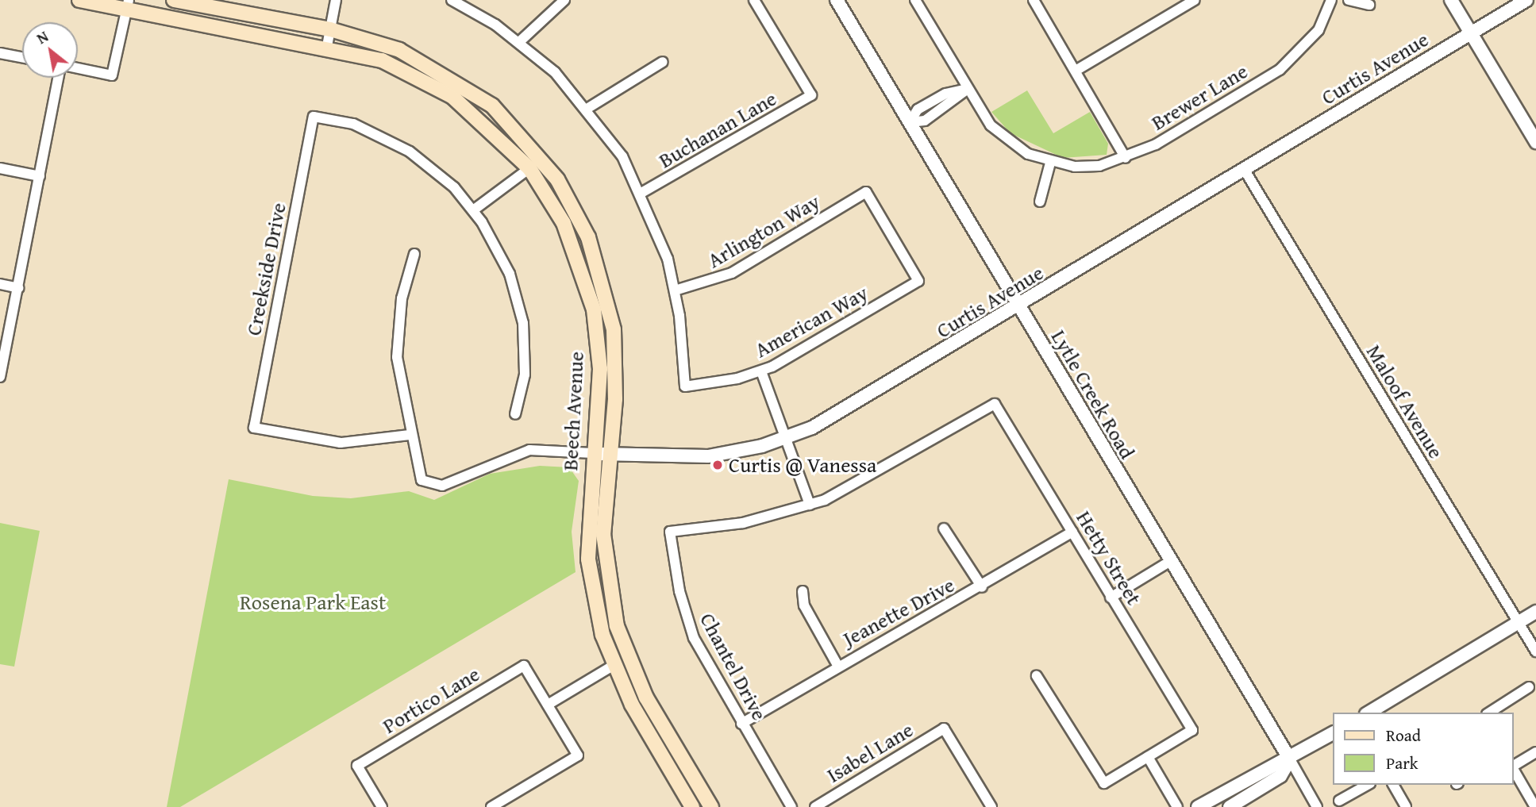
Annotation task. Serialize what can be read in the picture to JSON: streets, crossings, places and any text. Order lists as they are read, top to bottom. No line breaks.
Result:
{"streets":{"main road":["Beech Avenue"],"street":["Curtis Avenue","Brewer Lane","Buchanan Lane","Arlington Way","Creekside Drive","American Way","Lytle Creek Road","Maloof Avenue","Hetty Street","Jeanette Drive","Chantel Drive","Portico Lane","Isabel Lane"]},"crossings":[["Curtis Avenue","Creekside Drive"],["Curtis Avenue","Lytle Creek Road"],["Curtis Avenue","Maloof Avenue"],["Curtis Avenue","Beech Avenue"],["Arlington Way","American Way"],["Hetty Street","Jeanette Drive"],["Hetty Street","Chantel Drive"],["Jeanette Drive","Chantel Drive"]],"parks":["Rosena Park East"],"places":["Curtis @ Vanessa"],"legend":["Road","Park"],"north":"top left"}
